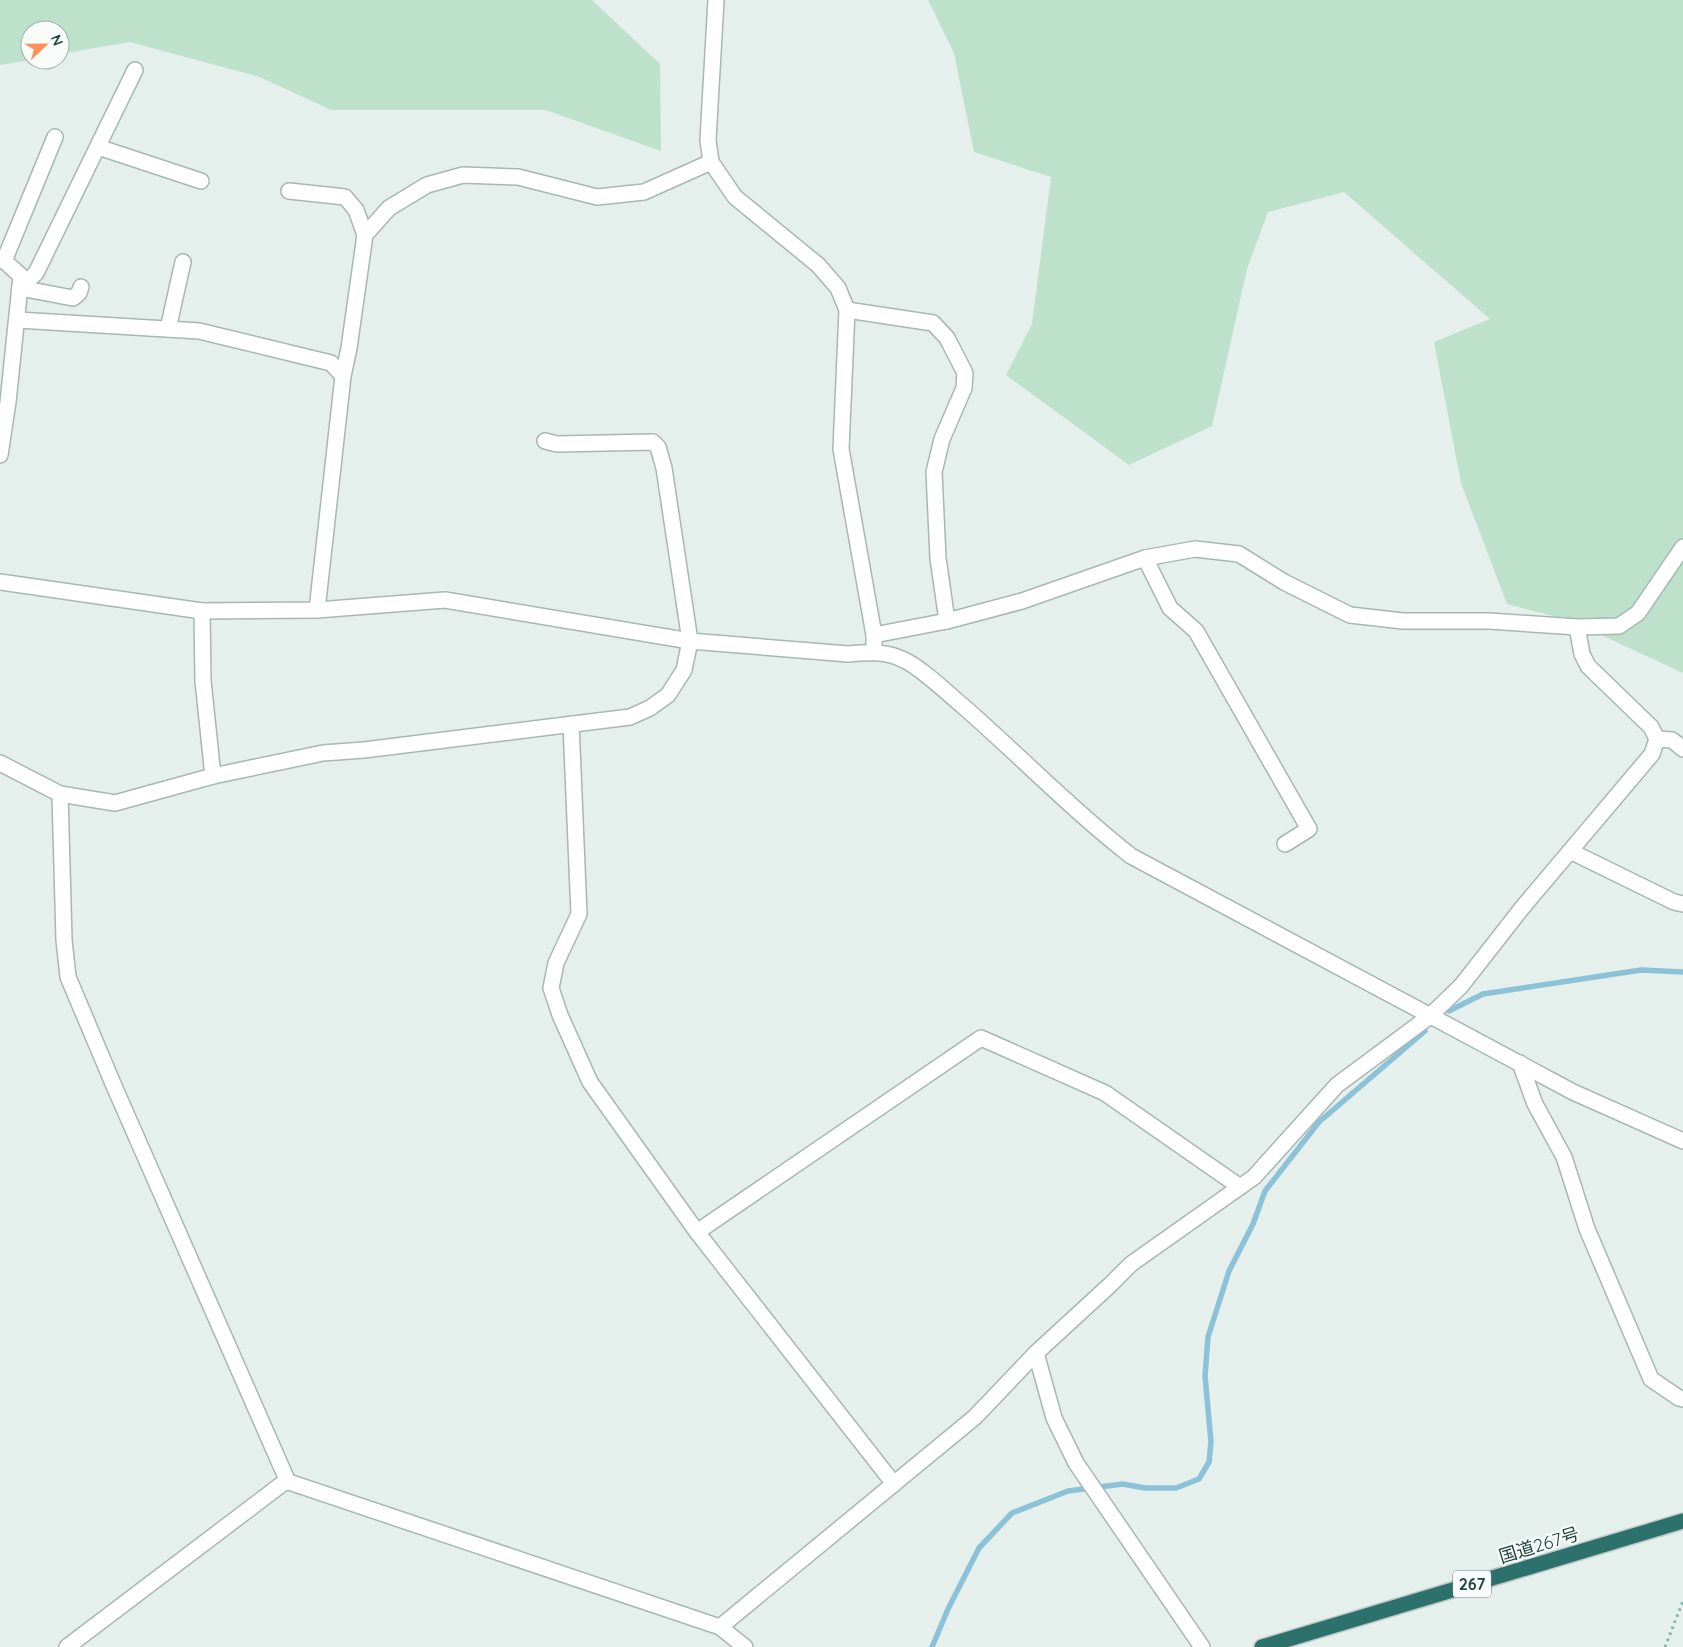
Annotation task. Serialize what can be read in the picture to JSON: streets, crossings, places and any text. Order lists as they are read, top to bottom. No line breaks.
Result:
{"streets":{"highway":["国道267号","267"]},"north":"right"}
